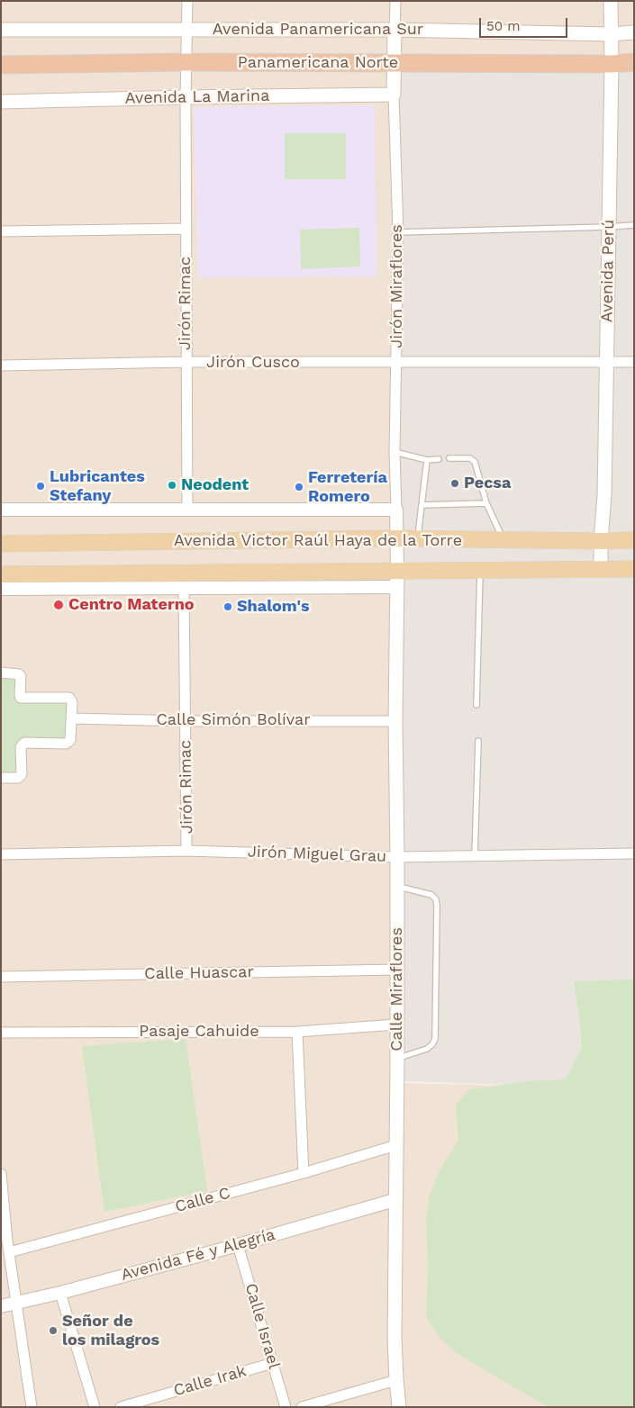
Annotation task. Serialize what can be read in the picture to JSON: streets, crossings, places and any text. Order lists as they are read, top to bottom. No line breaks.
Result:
{"streets":{"highway":["Panamericana Norte"],"main road":["Avenida Panamericana Sur","Avenida La Marina","Avenida Perú","Jirón Miraflores","Avenida Victor Raúl Haya de la Torre","Calle Miraflores"],"street":["Jirón Rimac","Jirón Cusco","Calle Simón Bolívar","Jirón Miguel Grau","Calle Huascar","Pasaje Cahuide","Calle C","Avenida Fé y Alegría","Calle Israel","Calle Irak"]},"crossings":[["Avenida Panamericana Sur","Avenida Perú"],["Avenida Panamericana Sur","Jirón Miraflores"],["Avenida Panamericana Sur","Jirón Rimac"],["Panamericana Norte","Avenida Perú"],["Panamericana Norte","Jirón Miraflores"],["Panamericana Norte","Jirón Rimac"],["Avenida La Marina","Jirón Miraflores"],["Avenida La Marina","Jirón Rimac"],["Avenida Perú","Jirón Cusco"],["Avenida Perú","Avenida Victor Raúl Haya de la Torre"],["Jirón Miraflores","Jirón Cusco"],["Jirón Miraflores","Avenida Victor Raúl Haya de la Torre"],["Jirón Miraflores","Calle Miraflores"],["Jirón Rimac","Jirón Cusco"],["Jirón Rimac","Calle Simón Bolívar"],["Jirón Rimac","Jirón Miguel Grau"],["Avenida Victor Raúl Haya de la Torre","Calle Miraflores"],["Calle Simón Bolívar","Calle Miraflores"],["Jirón Miguel Grau","Calle Miraflores"],["Calle Huascar","Calle Miraflores"],["Calle Miraflores","Pasaje Cahuide"],["Calle Miraflores","Calle C"],["Calle Miraflores","Avenida Fé y Alegría"],["Avenida Fé y Alegría","Calle Israel"],["Calle Israel","Calle Irak"]],"places":["Pecsa","Neodent","Lubricantes Stefany","Ferretería Romero","Centro Materno","Shalom's","Señor de los milagros"],"scale_bar":"50 m"}
